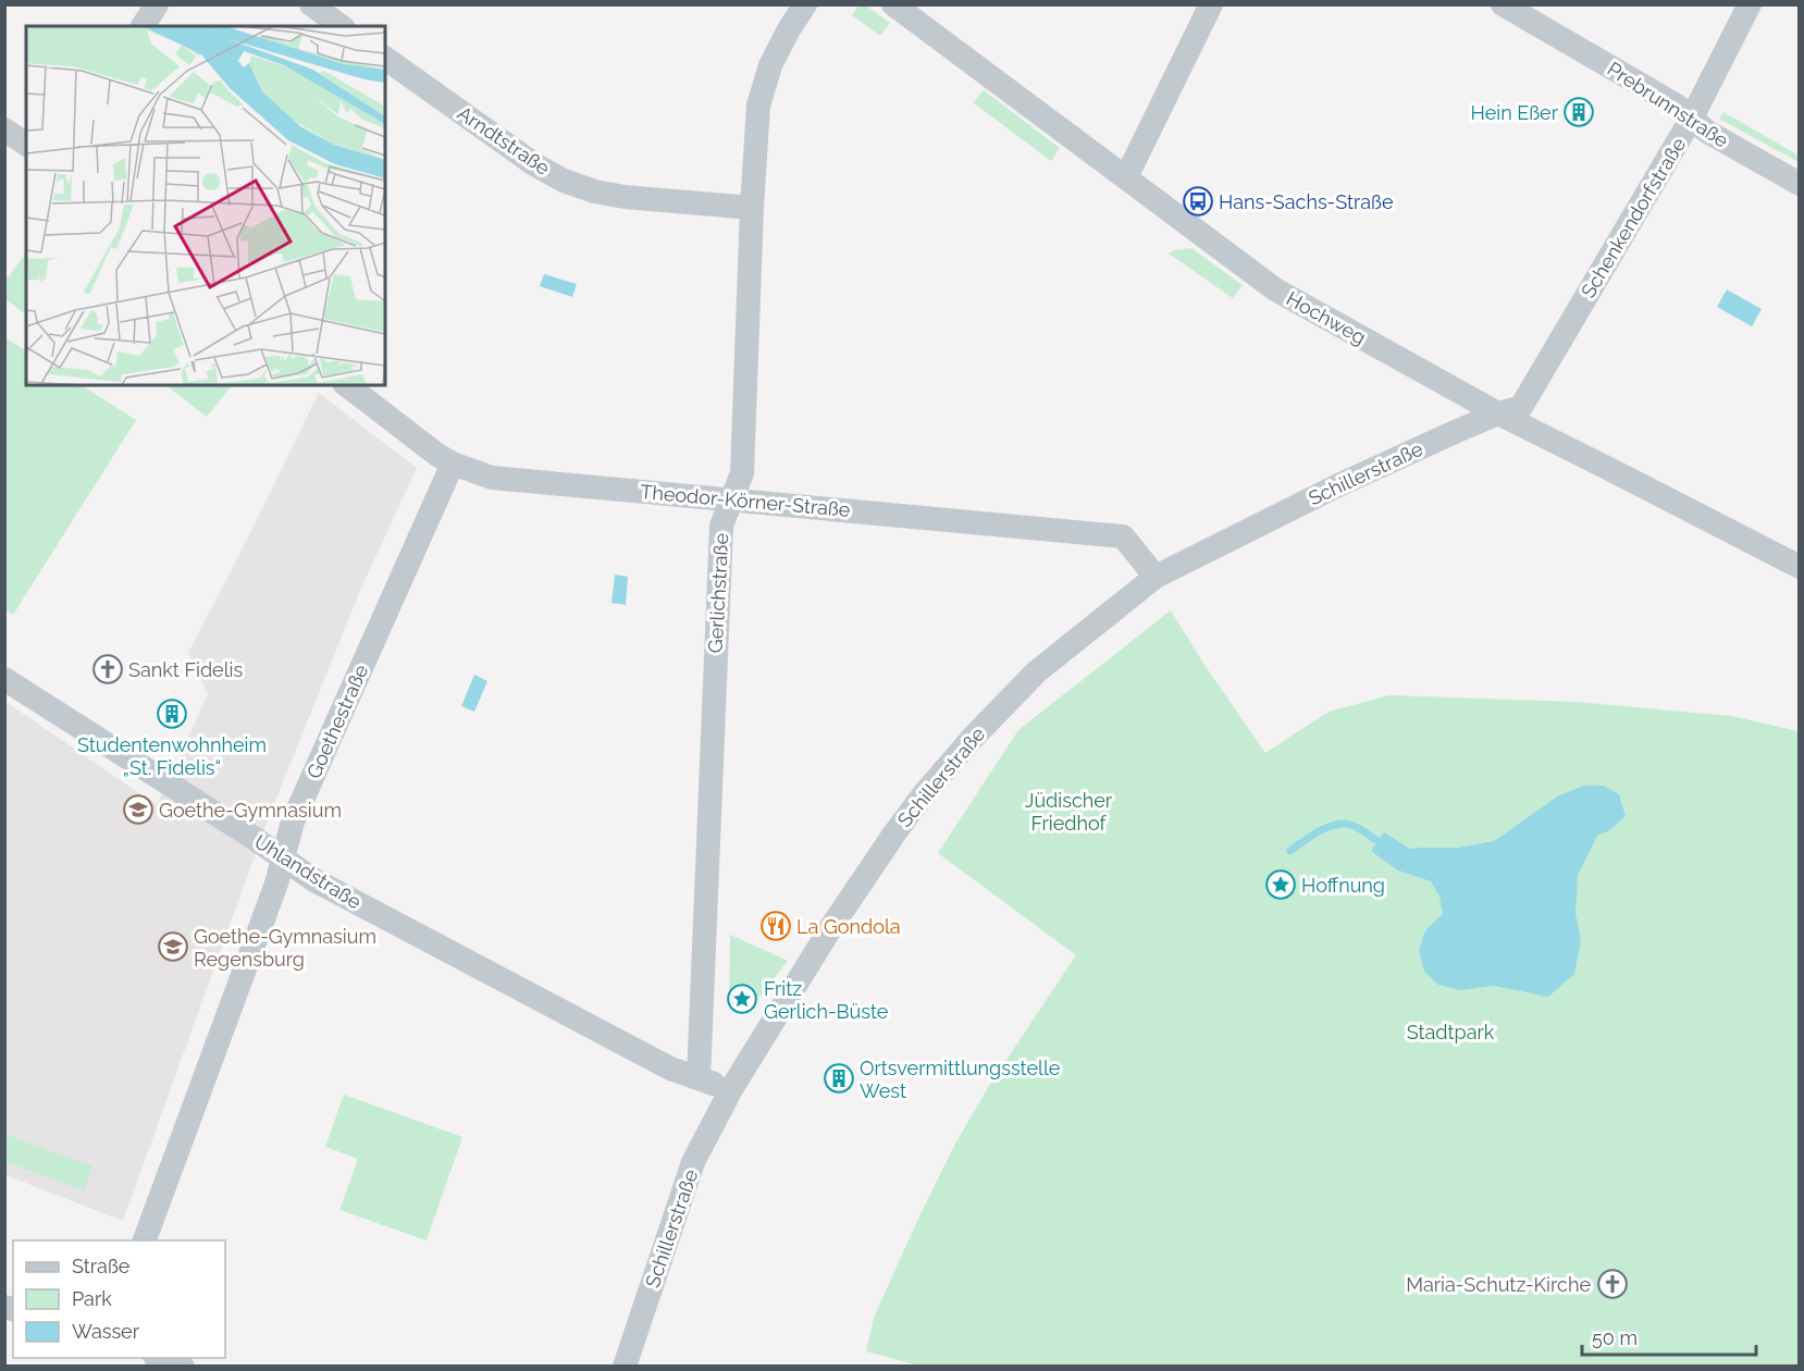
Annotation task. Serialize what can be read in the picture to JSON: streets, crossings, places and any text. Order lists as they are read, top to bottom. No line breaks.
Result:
{"streets":{"street":["Prebrunnstraße","Arndtstraße","Schenkendorfstraße","Hochweg","Schillerstraße","Theodor-Körner-Straße","Gerlichstraße","Goethestraße","Uhlandstraße"]},"crossings":[["Prebrunnstraße","Schenkendorfstraße"],["Arndtstraße","Gerlichstraße"],["Schenkendorfstraße","Hochweg"],["Schenkendorfstraße","Schillerstraße"],["Hochweg","Schillerstraße"],["Schillerstraße","Theodor-Körner-Straße"],["Schillerstraße","Uhlandstraße"],["Theodor-Körner-Straße","Gerlichstraße"],["Theodor-Körner-Straße","Goethestraße"],["Gerlichstraße","Uhlandstraße"],["Goethestraße","Uhlandstraße"]],"parks":["Jüdischer Friedhof","Stadtpark"],"places":{"building":["Hein Eßer","Studentenwohnheim „St. Fidelis“","Ortsvermittlungsstelle West"],"bus stop":["Hans-Sachs-Straße"],"church":["Sankt Fidelis","Maria-Schutz-Kirche"],"school or university":["Goethe-Gymnasium","Goethe-Gymnasium Regensburg"],"place":["Hoffnung","Fritz Gerlich-Büste"],"restaurant":["La Gondola"]},"legend":["Straße","Park","Wasser"],"scale_bar":"50 m"}
